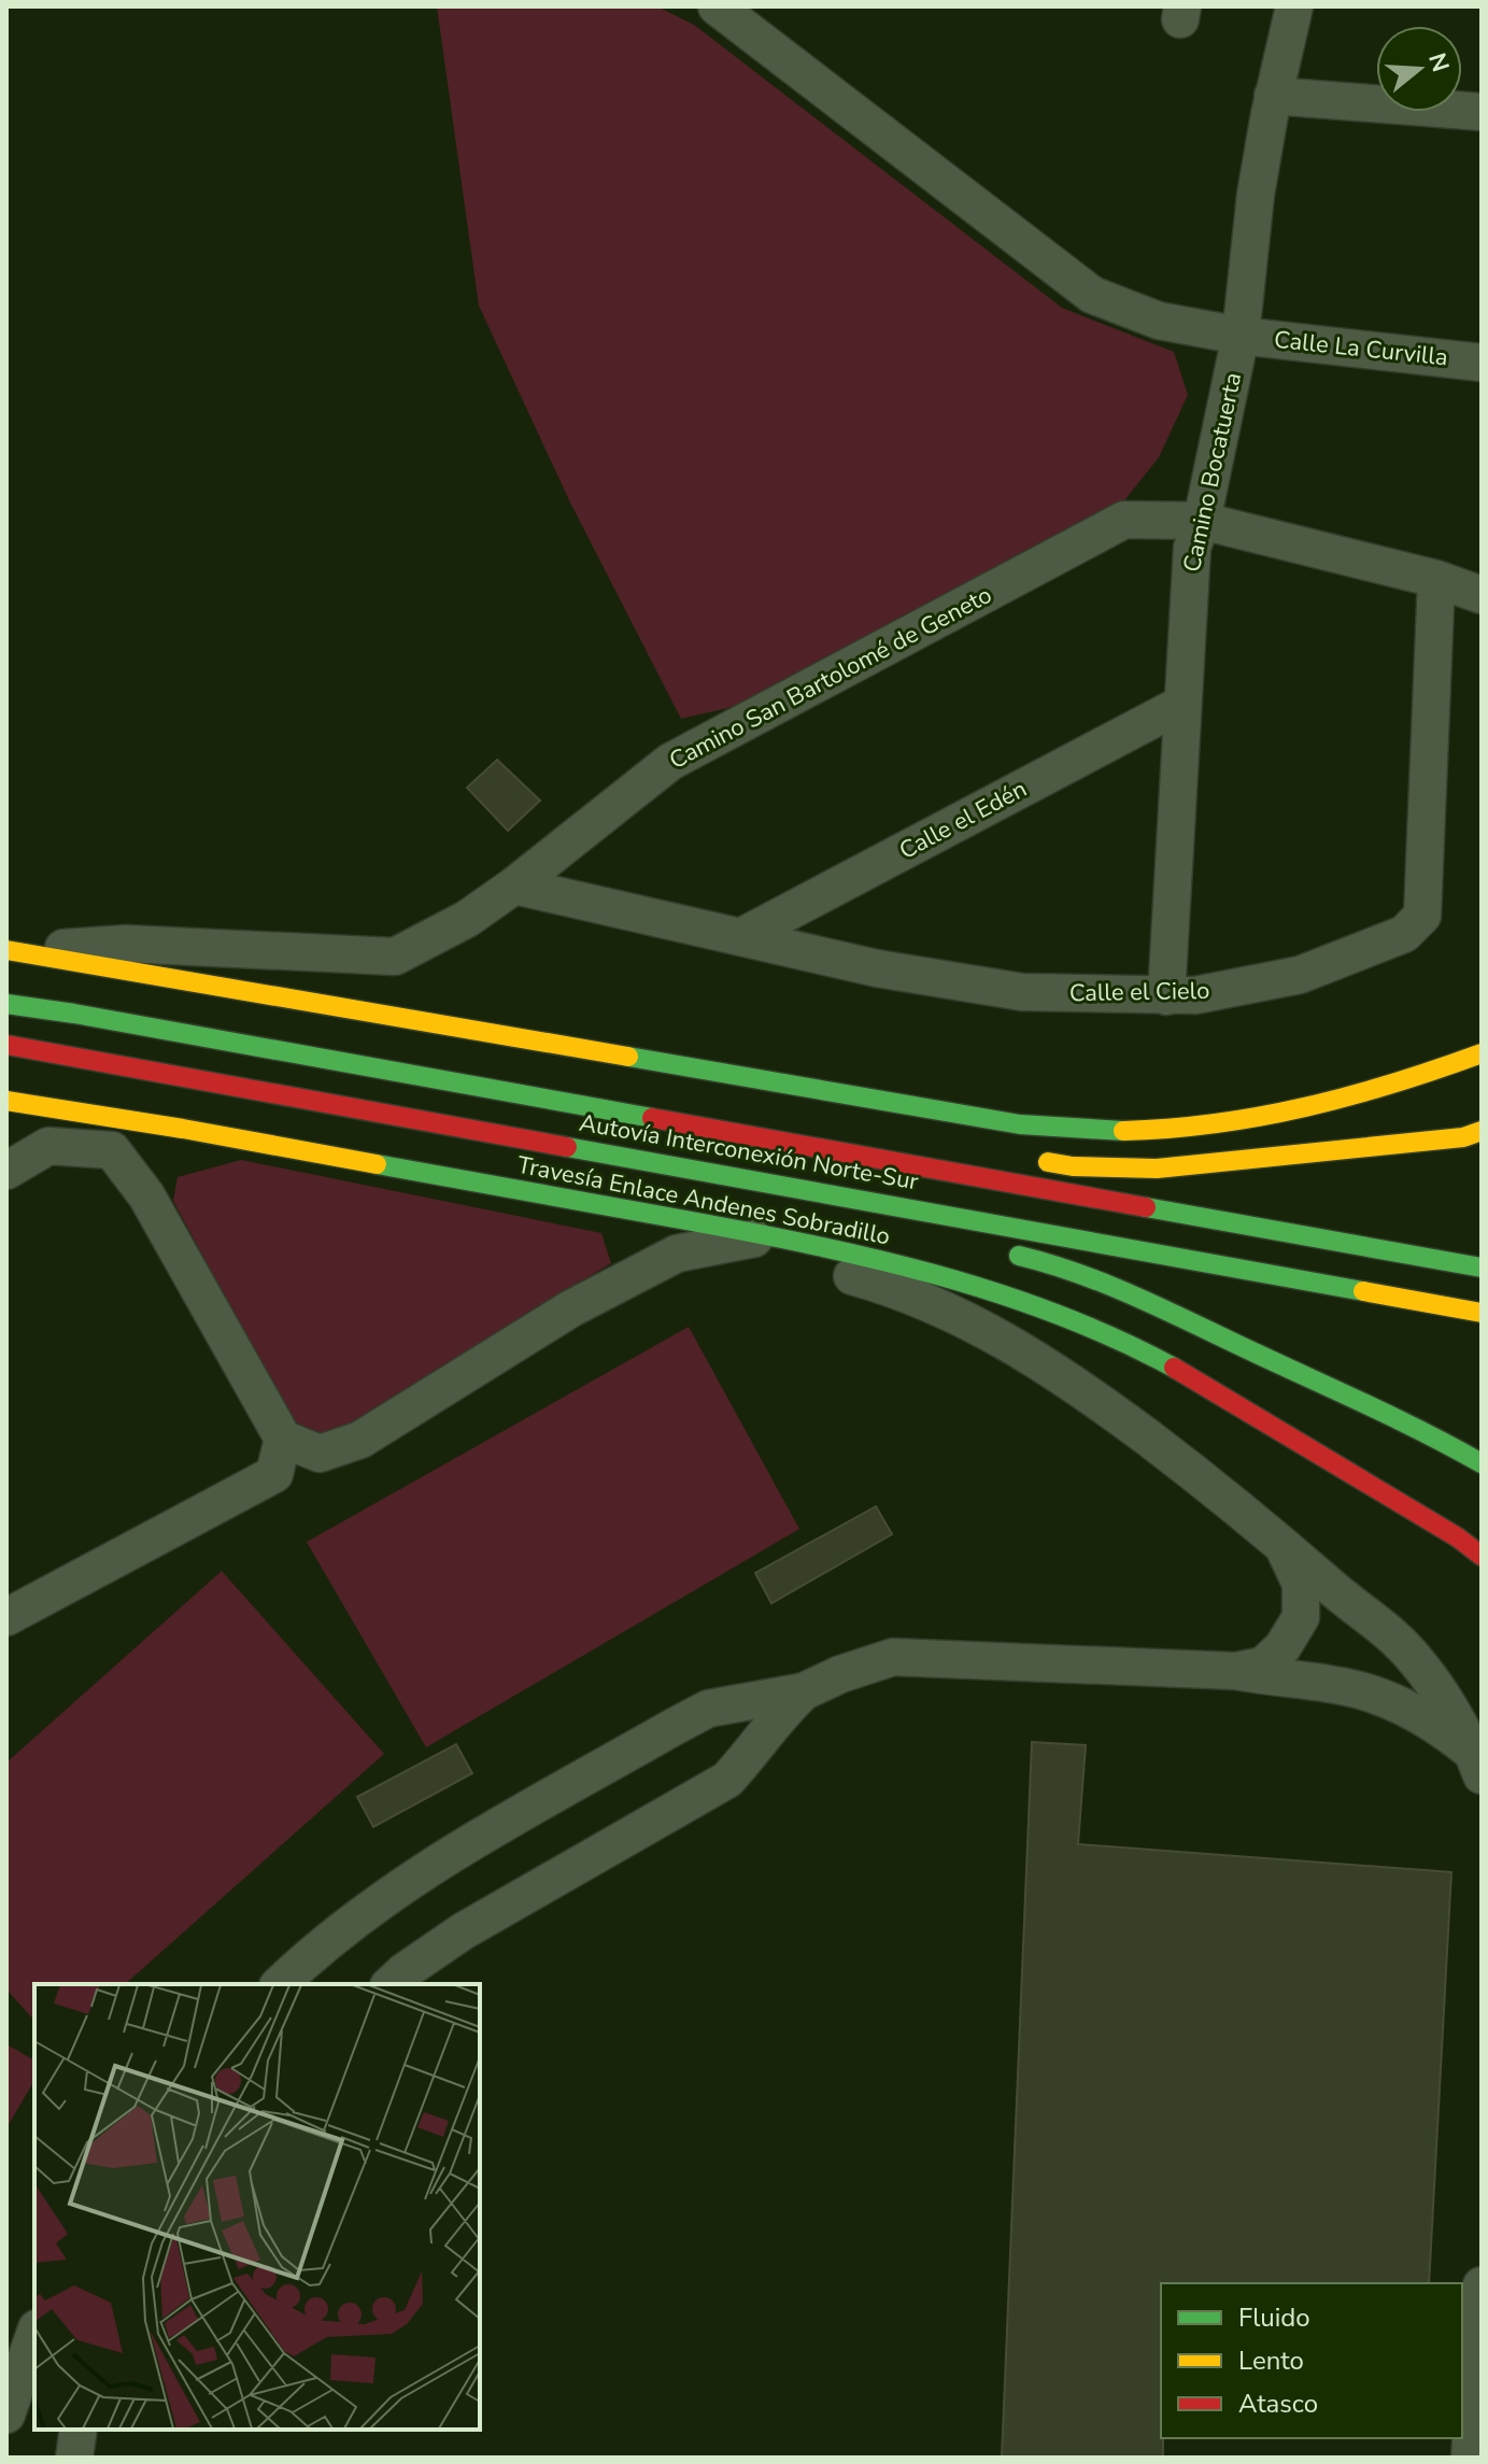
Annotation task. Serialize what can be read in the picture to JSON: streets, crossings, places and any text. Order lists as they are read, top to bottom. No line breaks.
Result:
{"streets":{"main road":["Autovía Interconexión Norte-Sur","Travesía Enlace Andenes Sobradillo"],"street":["Calle La Curvilla","Camino Bocatuerta","Camino San Bartolomé de Geneto","Calle el Edén","Calle el Cielo"]},"crossings":[["Calle La Curvilla","Camino Bocatuerta"],["Camino Bocatuerta","Camino San Bartolomé de Geneto"],["Camino Bocatuerta","Calle el Edén"],["Camino Bocatuerta","Calle el Cielo"],["Camino San Bartolomé de Geneto","Calle el Cielo"],["Calle el Edén","Calle el Cielo"]],"legend":["Fluido","Lento","Atasco"],"north":"right"}
